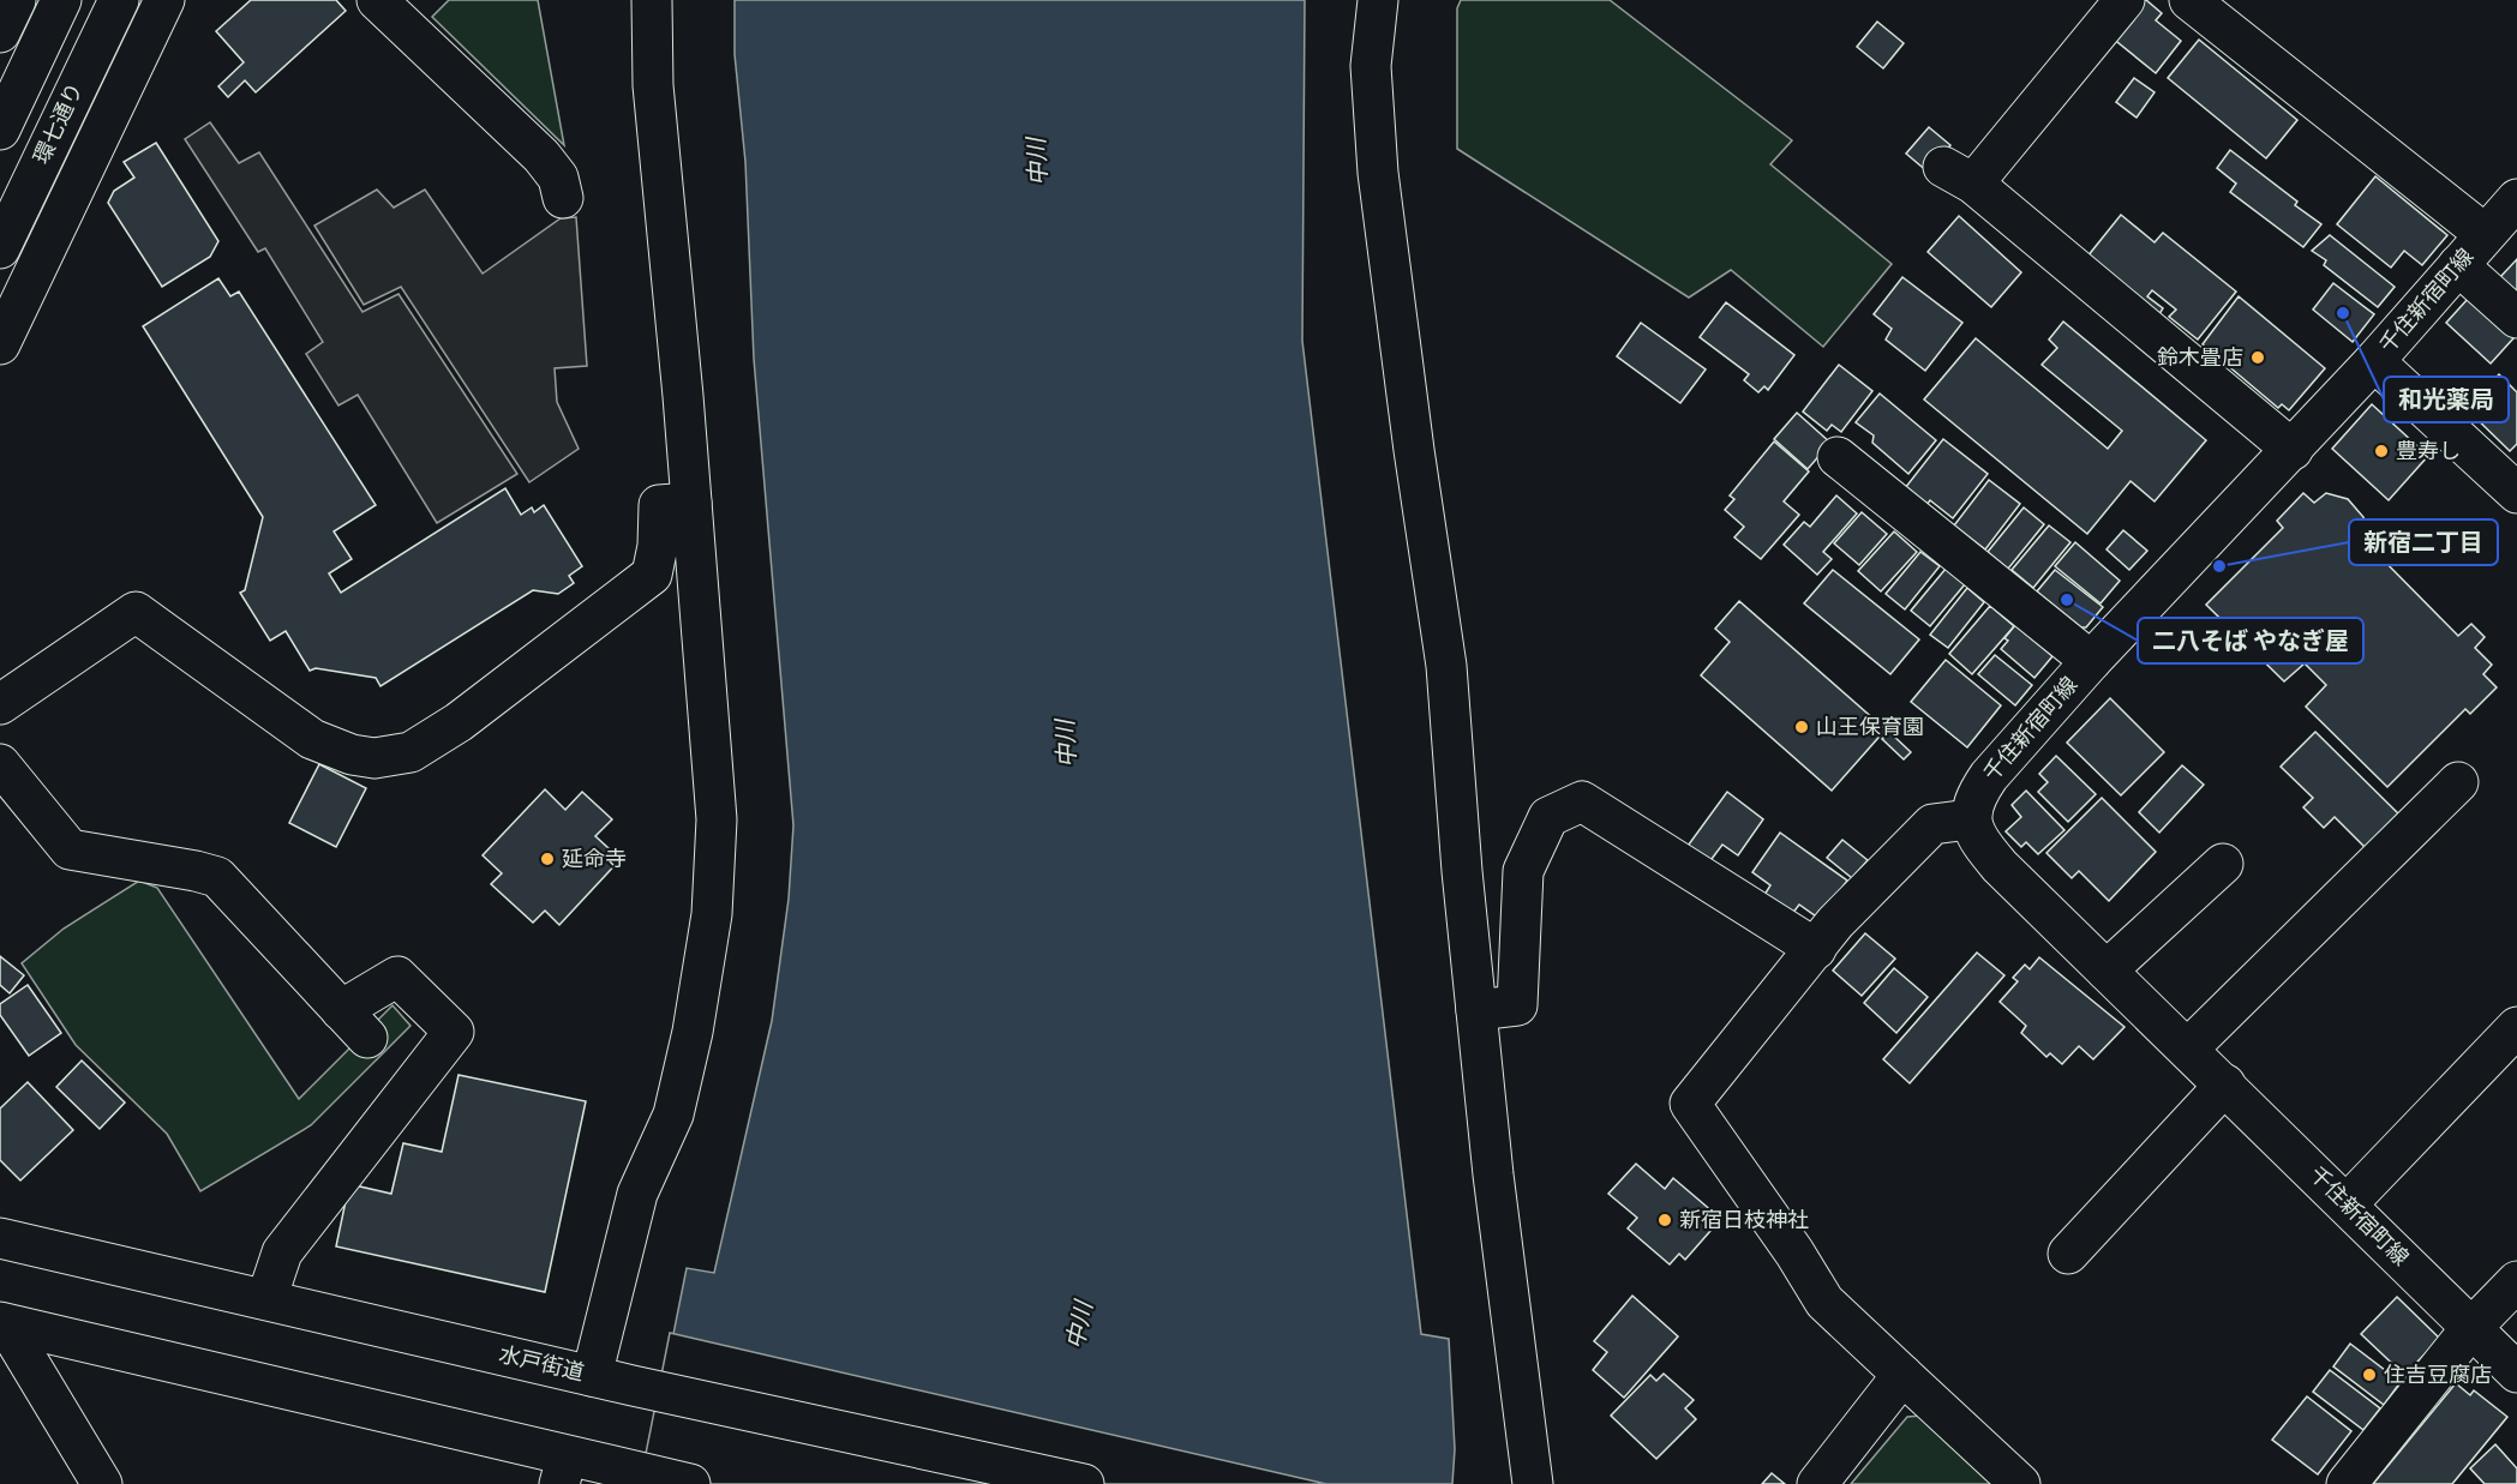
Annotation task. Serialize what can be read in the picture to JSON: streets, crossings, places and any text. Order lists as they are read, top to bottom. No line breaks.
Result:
{"streets":{"main road":["環七通り","千住新宿町線","水戸街道"]},"water":["中川"],"places":["和光薬局","鈴木畳店","豊寿し","新宿二丁目","二八そば やなぎ屋","山王保育園","延命寺","新宿日枝神社","住吉豆腐店"]}
